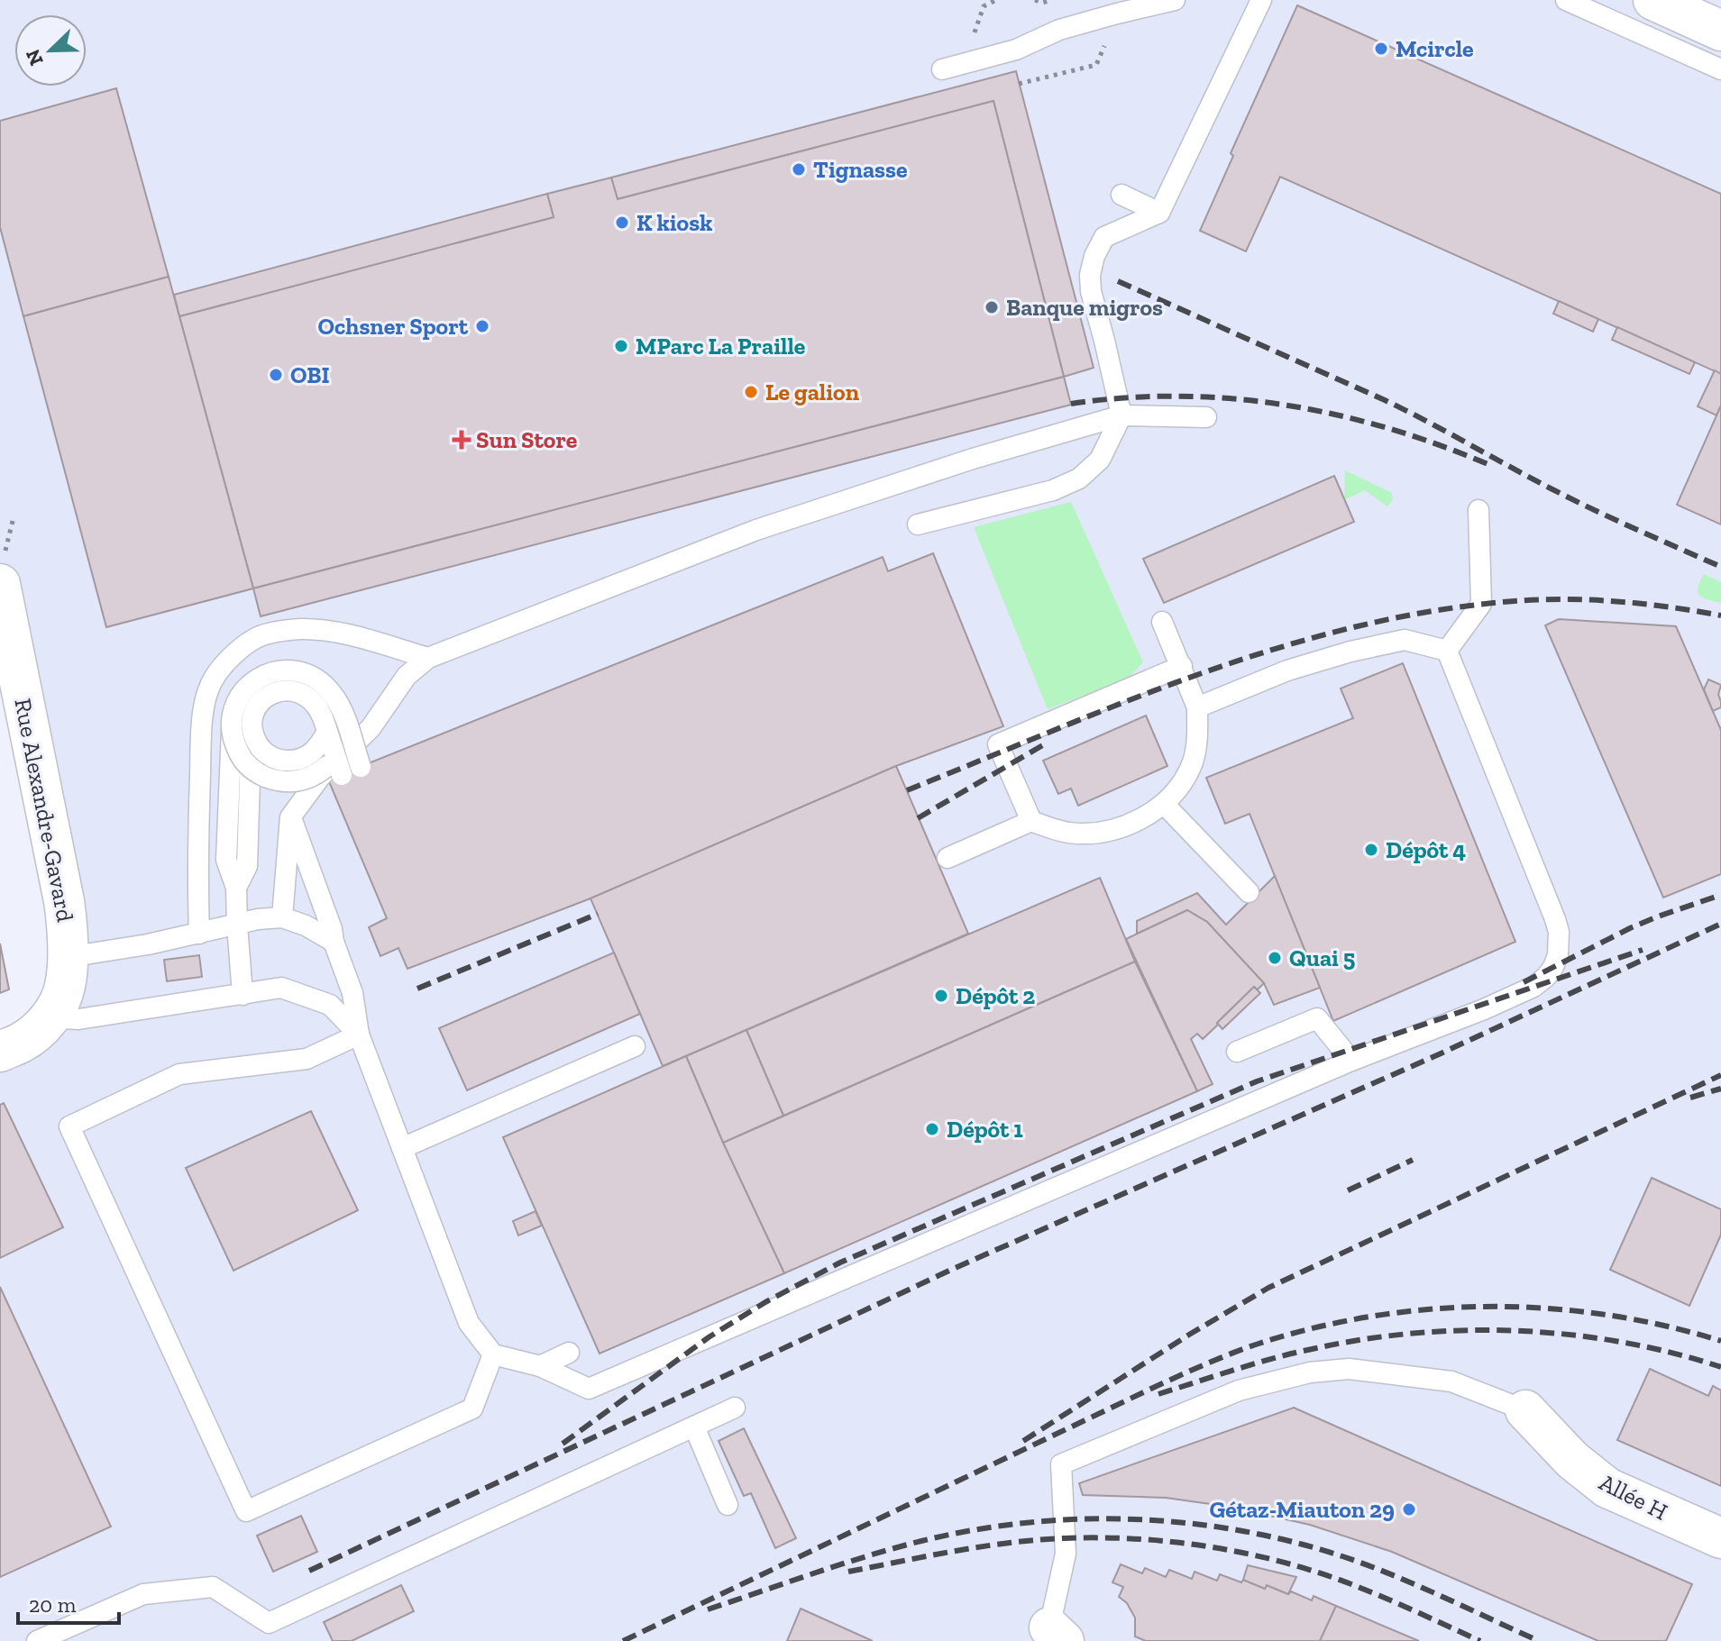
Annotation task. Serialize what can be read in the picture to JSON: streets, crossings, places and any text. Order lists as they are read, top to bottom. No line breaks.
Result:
{"streets":{"street":["Rue Alexandre-Gavard","Allée H"]},"places":{"other":["Mcircle","Tignasse","K kiosk","Banque migros","Ochsner Sport","MParc La Praille","OBI","Le galion","Dépôt 4","Quai 5","Dépôt 2","Dépôt 1","Gétaz-Miauton 29"],"health":["Sun Store"]},"scale_bar":"20 m","north":"bottom left"}
